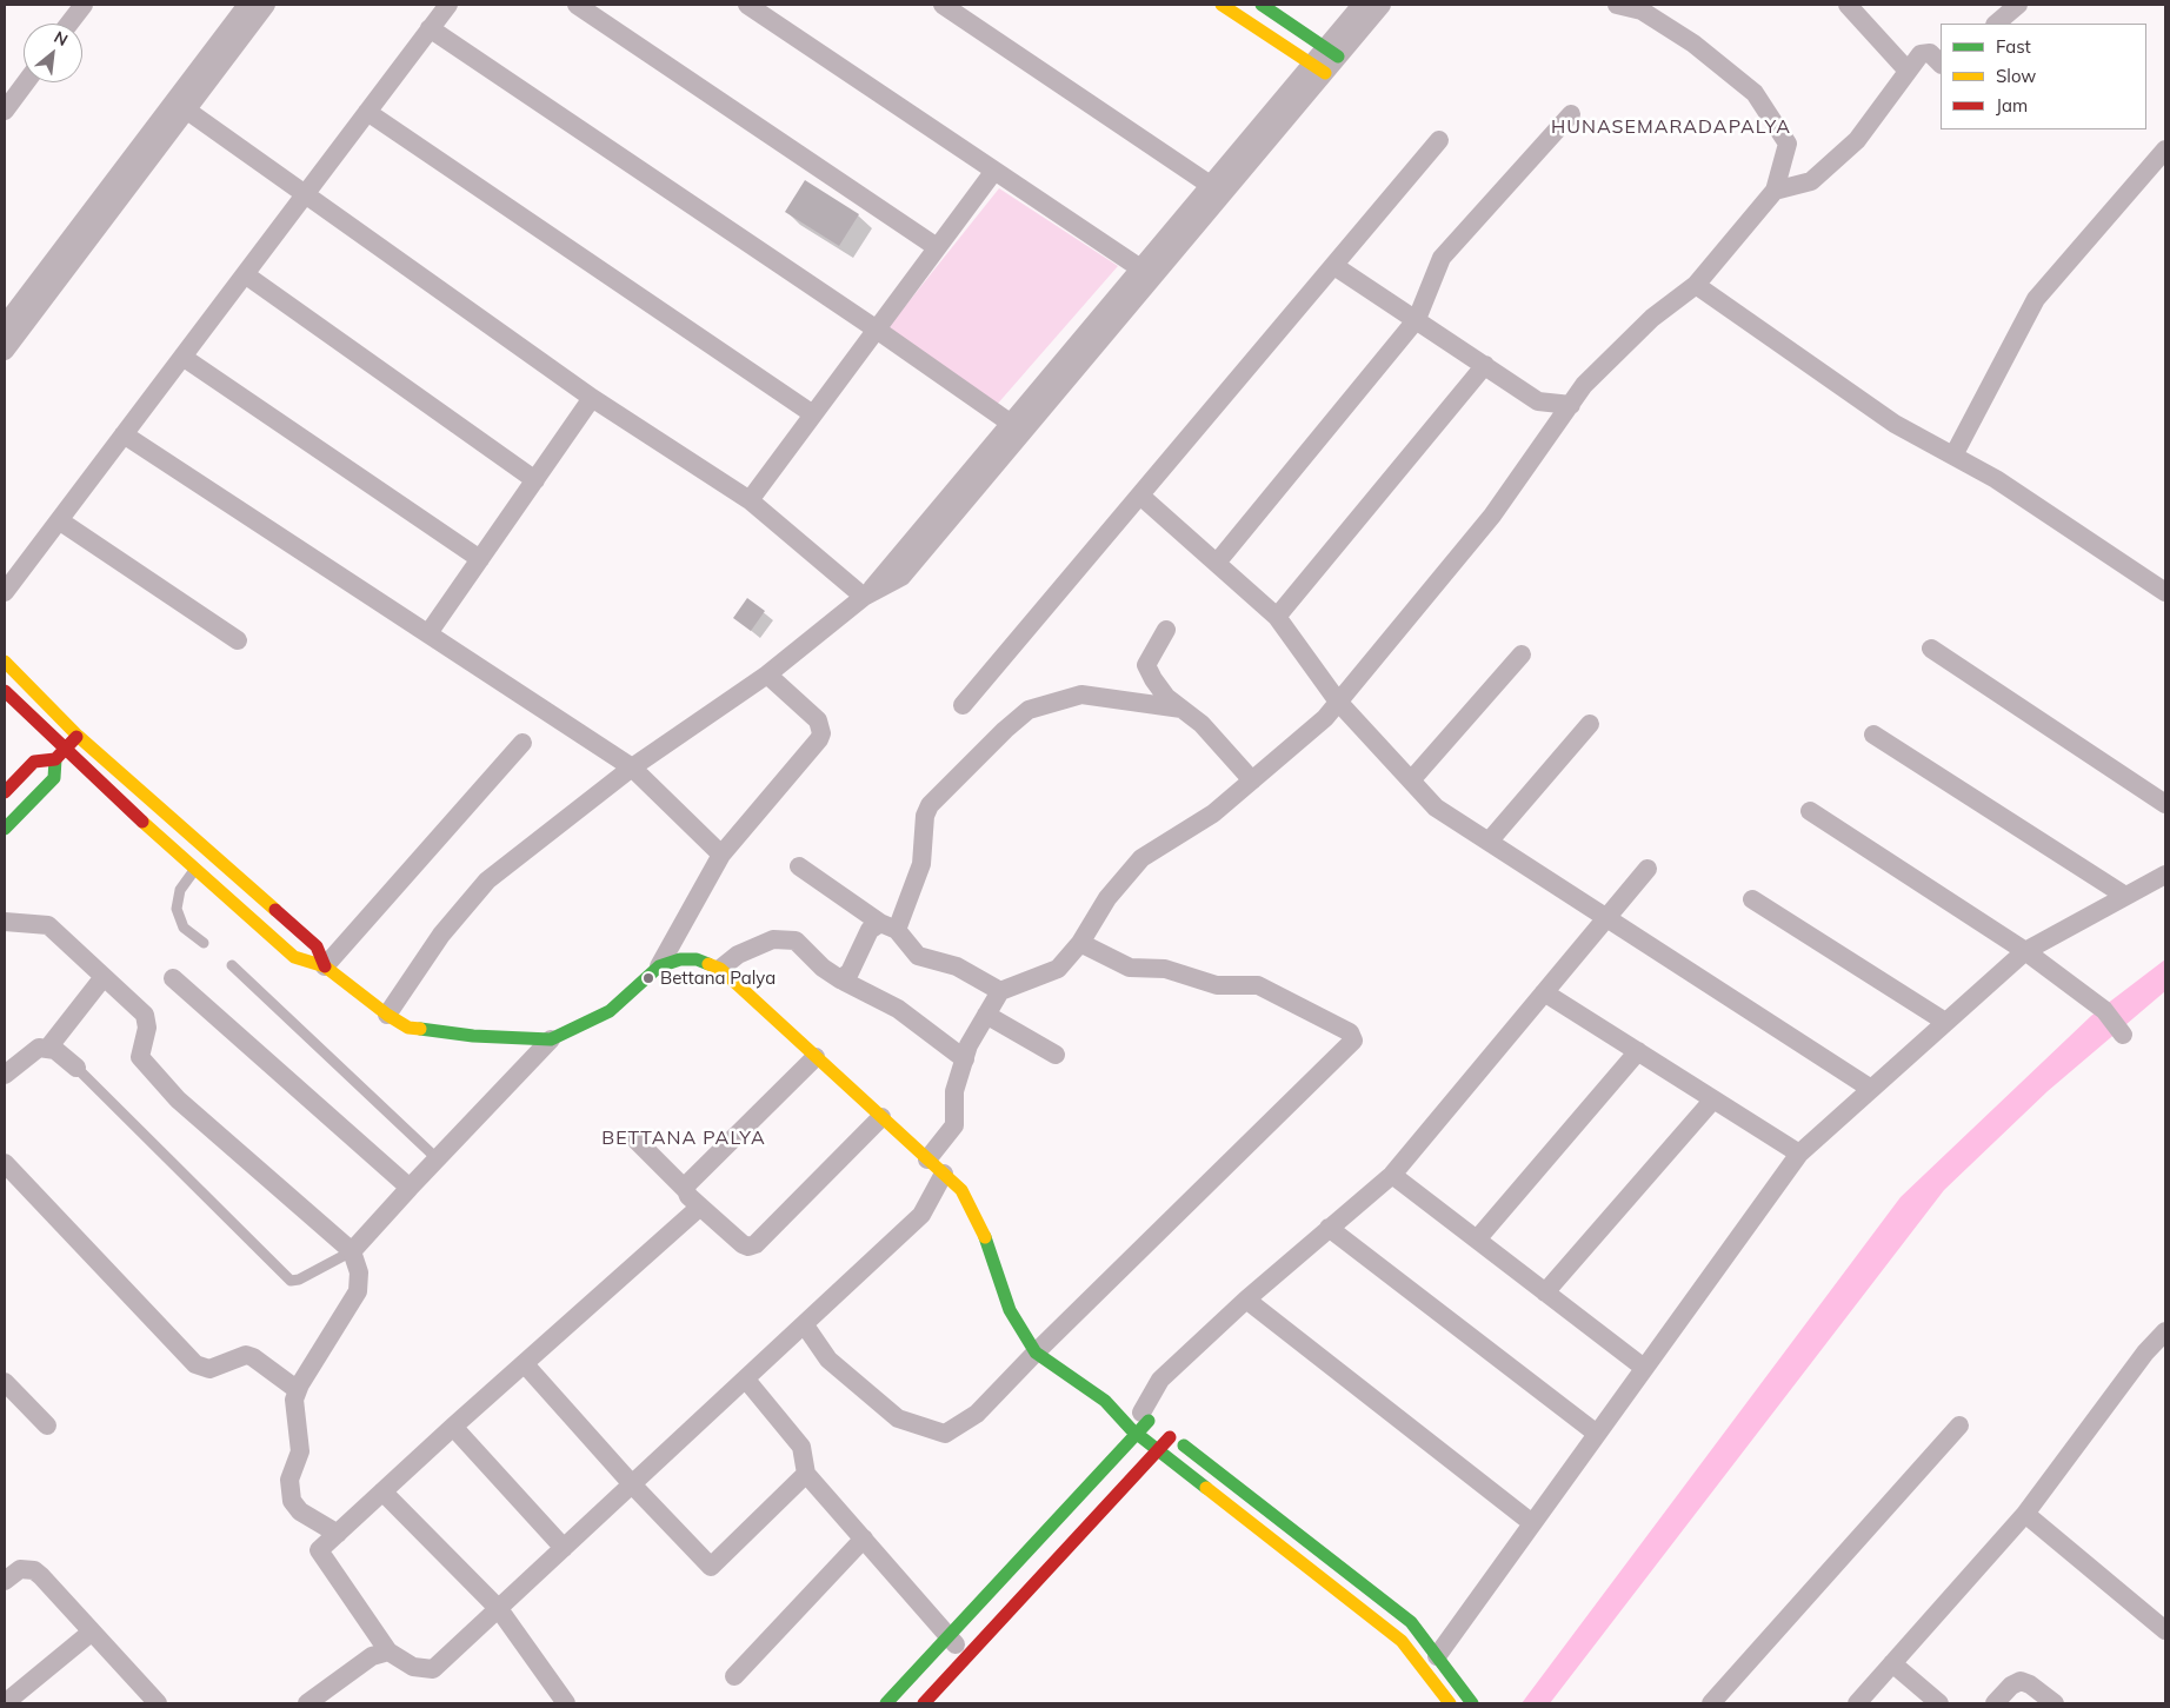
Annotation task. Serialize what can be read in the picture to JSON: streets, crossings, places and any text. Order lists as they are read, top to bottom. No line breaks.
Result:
{"districts":["HUNASEMARADAPALYA","BETTANA PALYA"],"places":["Bettana Palya"],"legend":["Fast","Slow","Jam"],"north":"top right"}
